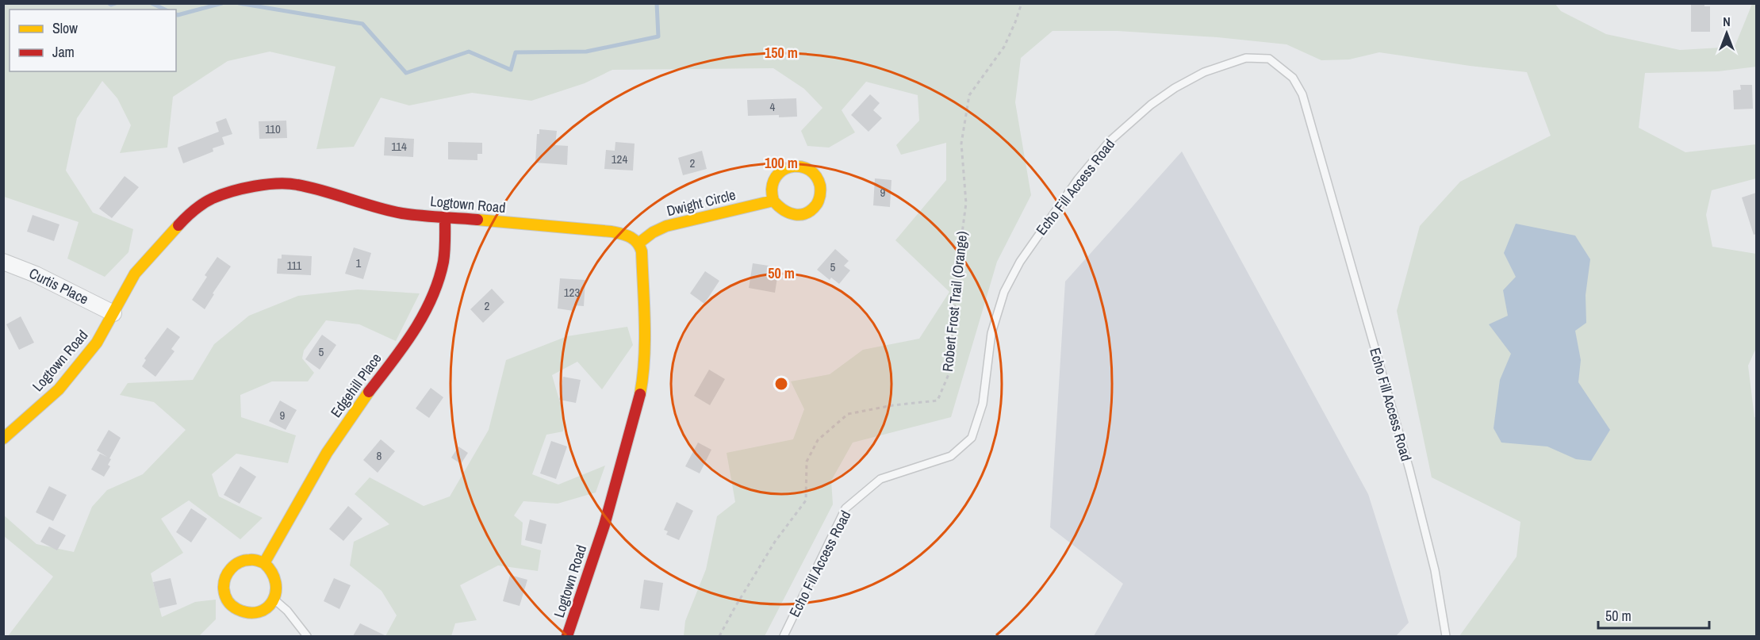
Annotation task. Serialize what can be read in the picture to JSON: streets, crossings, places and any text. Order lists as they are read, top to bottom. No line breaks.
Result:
{"streets":{"street":["Dwight Circle","Logtown Road","Curtis Place","Edgehill Place"],"lane":["Echo Fill Access Road"],"path":["Robert Frost Trail (Orange)"]},"crossings":[["Dwight Circle","Logtown Road"],["Logtown Road","Curtis Place"],["Logtown Road","Edgehill Place"]],"house_numbers":["4","110","114","124","2","9","1","111","5","123","2","5","9","8"],"legend":["Slow","Jam"],"scale_bar":"50 m","north":"top","rings":["150 m","100 m","50 m"]}
